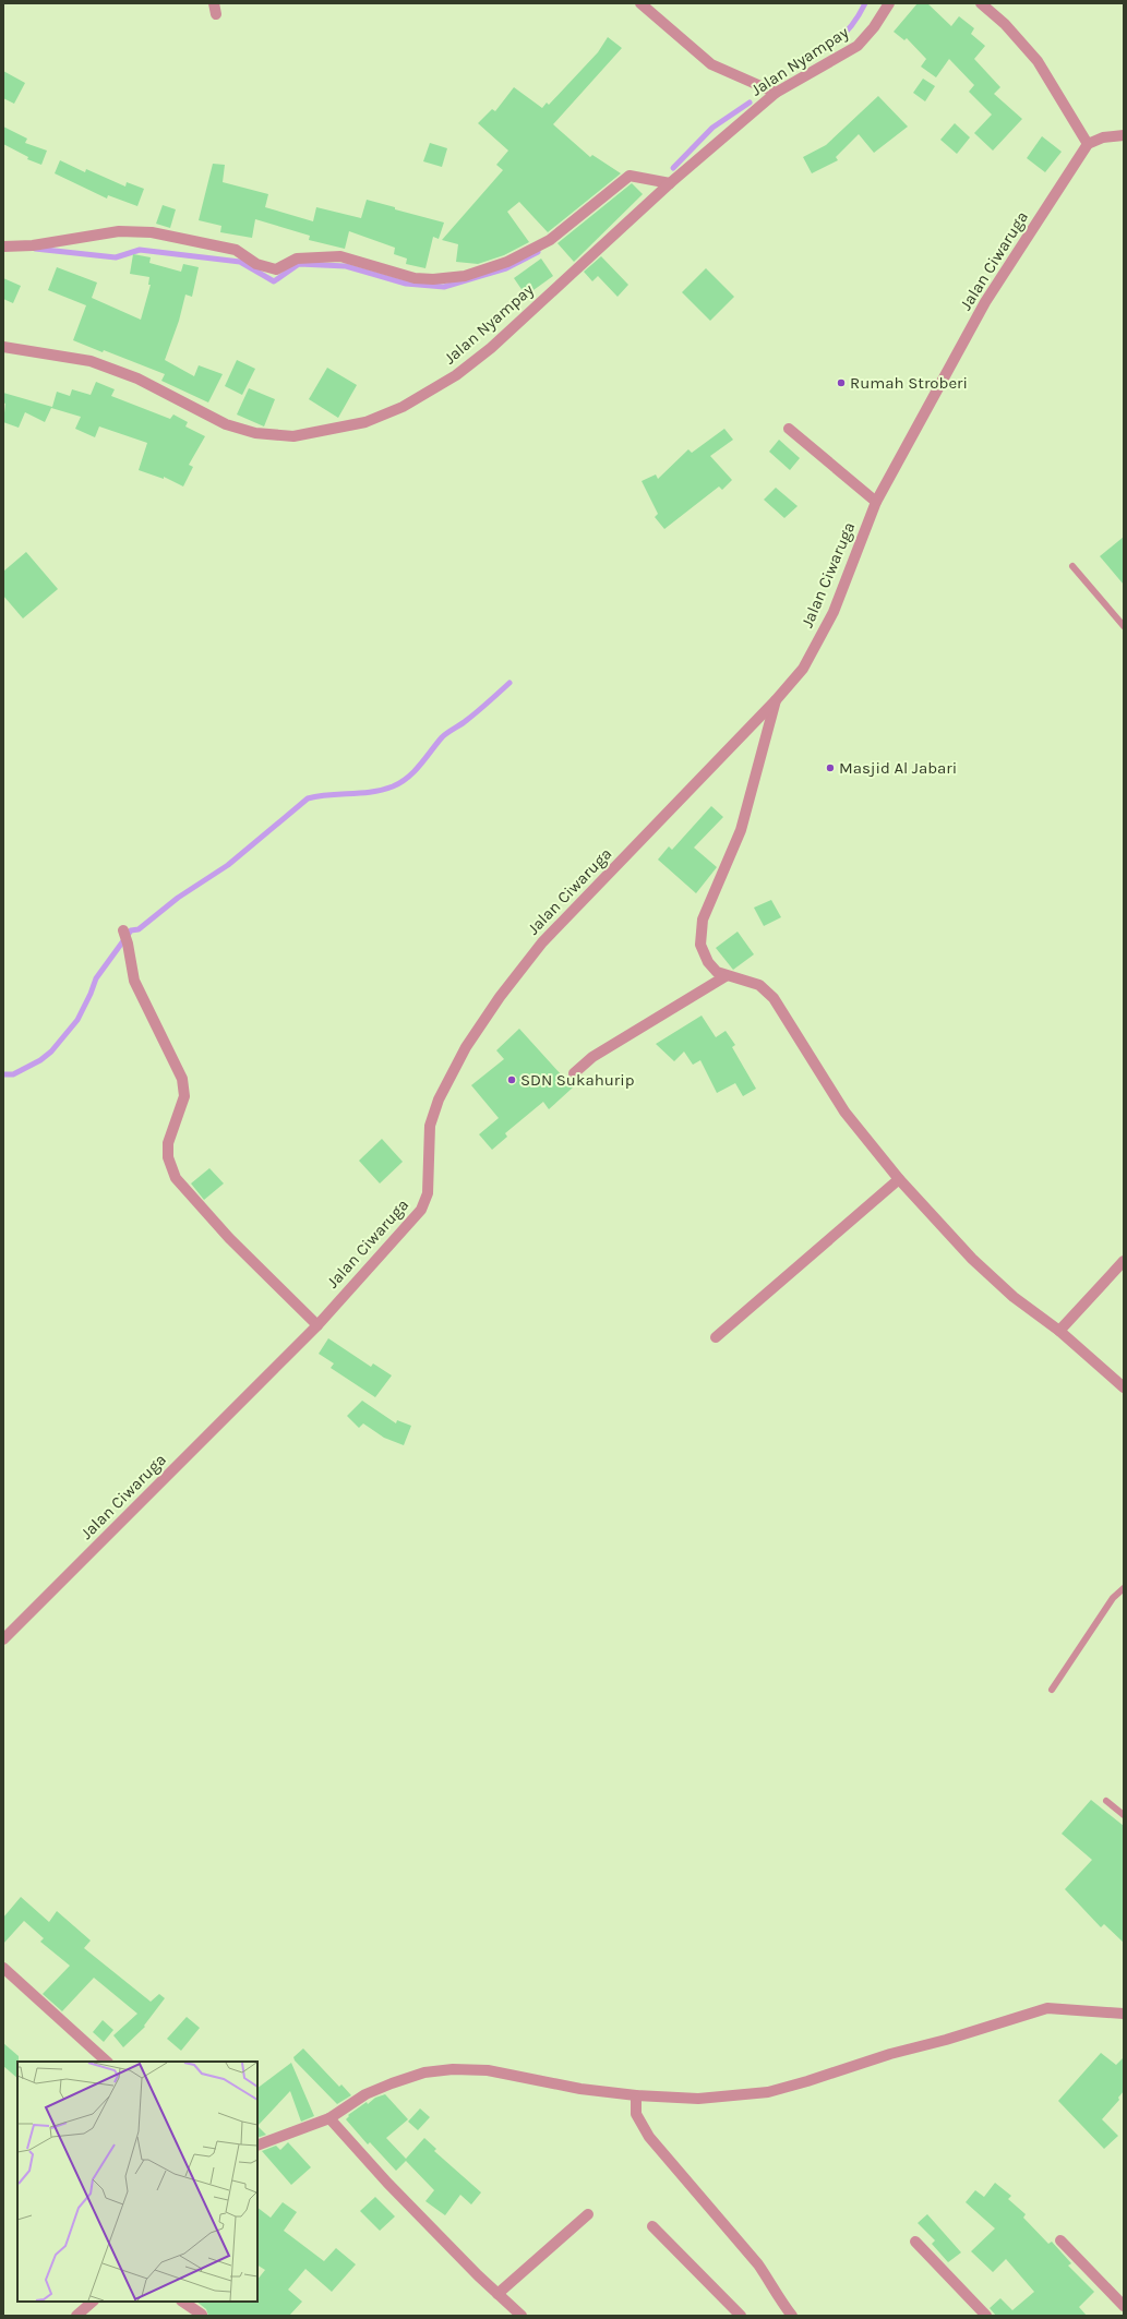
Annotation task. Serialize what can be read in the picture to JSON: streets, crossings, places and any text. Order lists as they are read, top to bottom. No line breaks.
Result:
{"streets":{"street":["Jalan Nyampay","Jalan Ciwaruga"]},"places":["Rumah Stroberi","Masjid Al Jabari","SDN Sukahurip"]}
